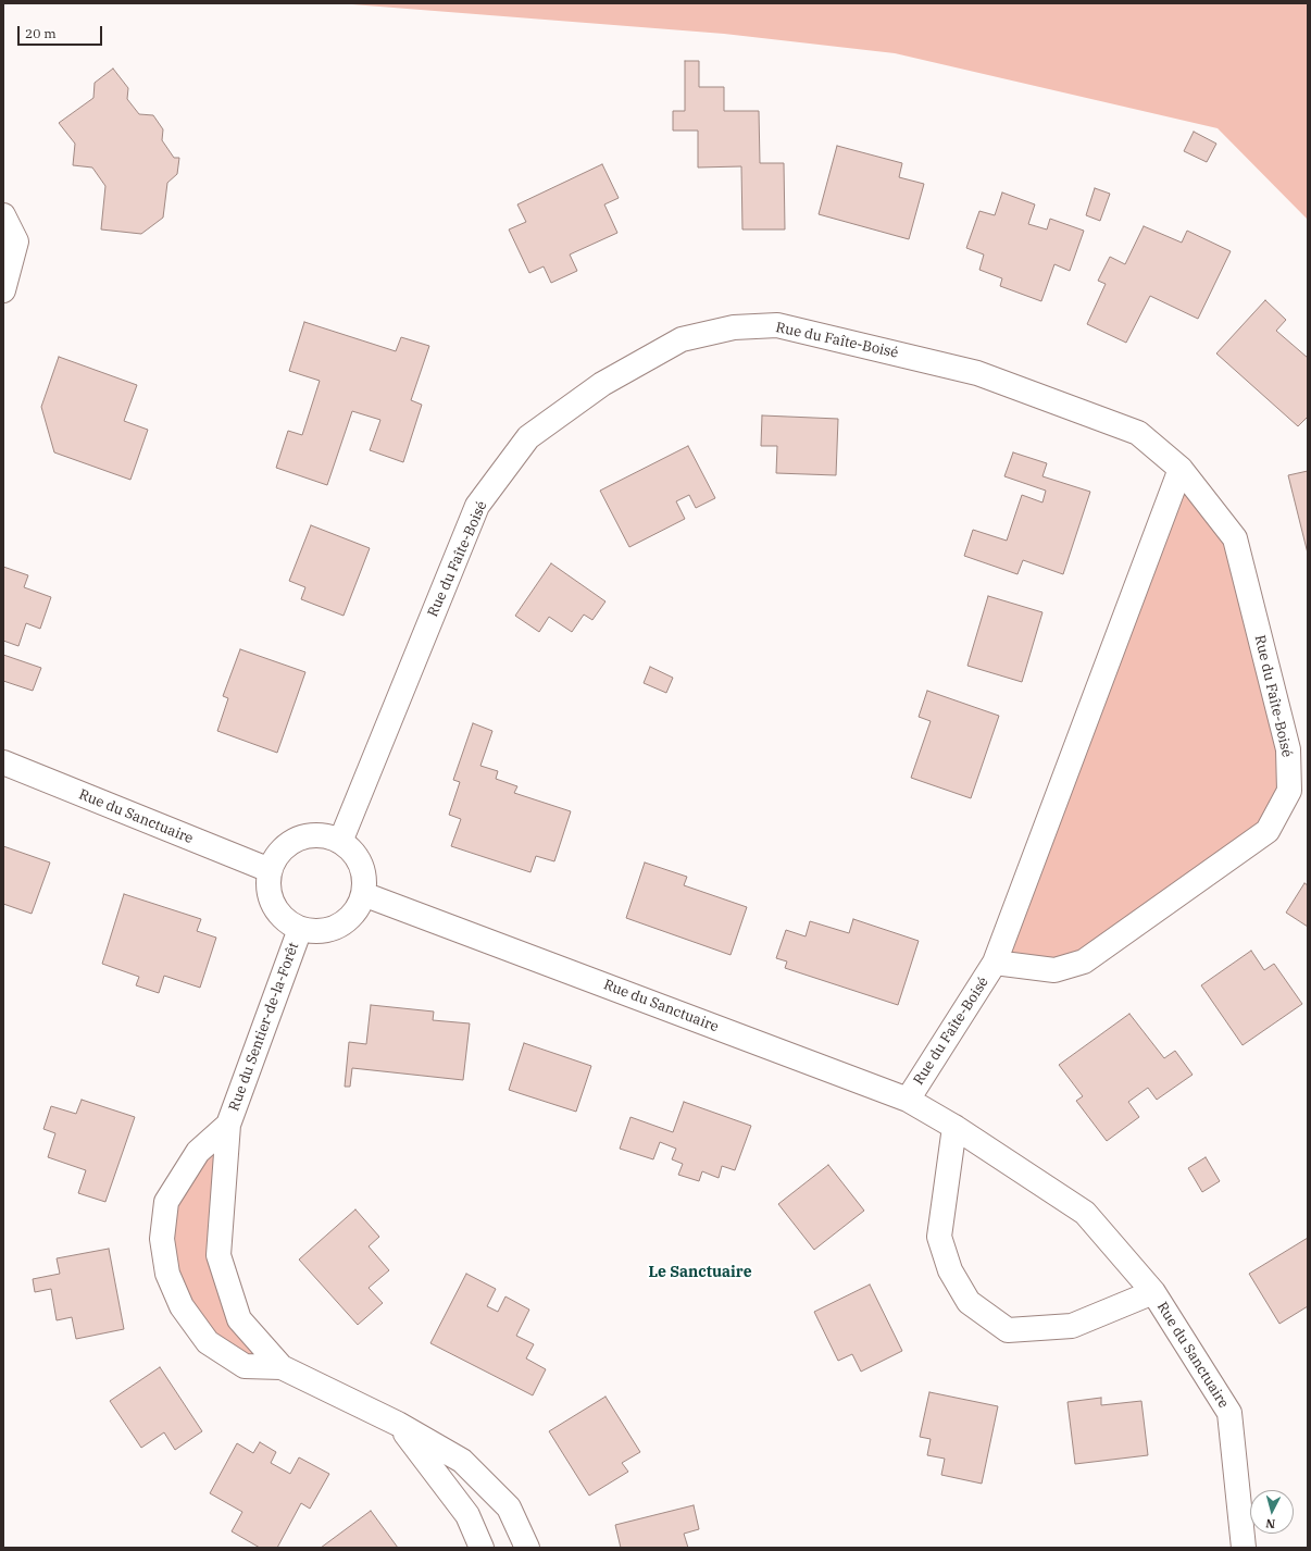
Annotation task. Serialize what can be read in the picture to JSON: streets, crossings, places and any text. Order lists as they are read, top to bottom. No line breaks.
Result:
{"streets":{"street":["Rue du Faîte-Boisé","Rue du Sanctuaire","Rue du Sentier-de-la-Forêt"]},"crossings":[["Rue du Faîte-Boisé","Rue du Sanctuaire"],["Rue du Faîte-Boisé","Rue du Sentier-de-la-Forêt"],["Rue du Sanctuaire","Rue du Sentier-de-la-Forêt"]],"districts":["Le Sanctuaire"],"scale_bar":"20 m","north":"bottom"}
